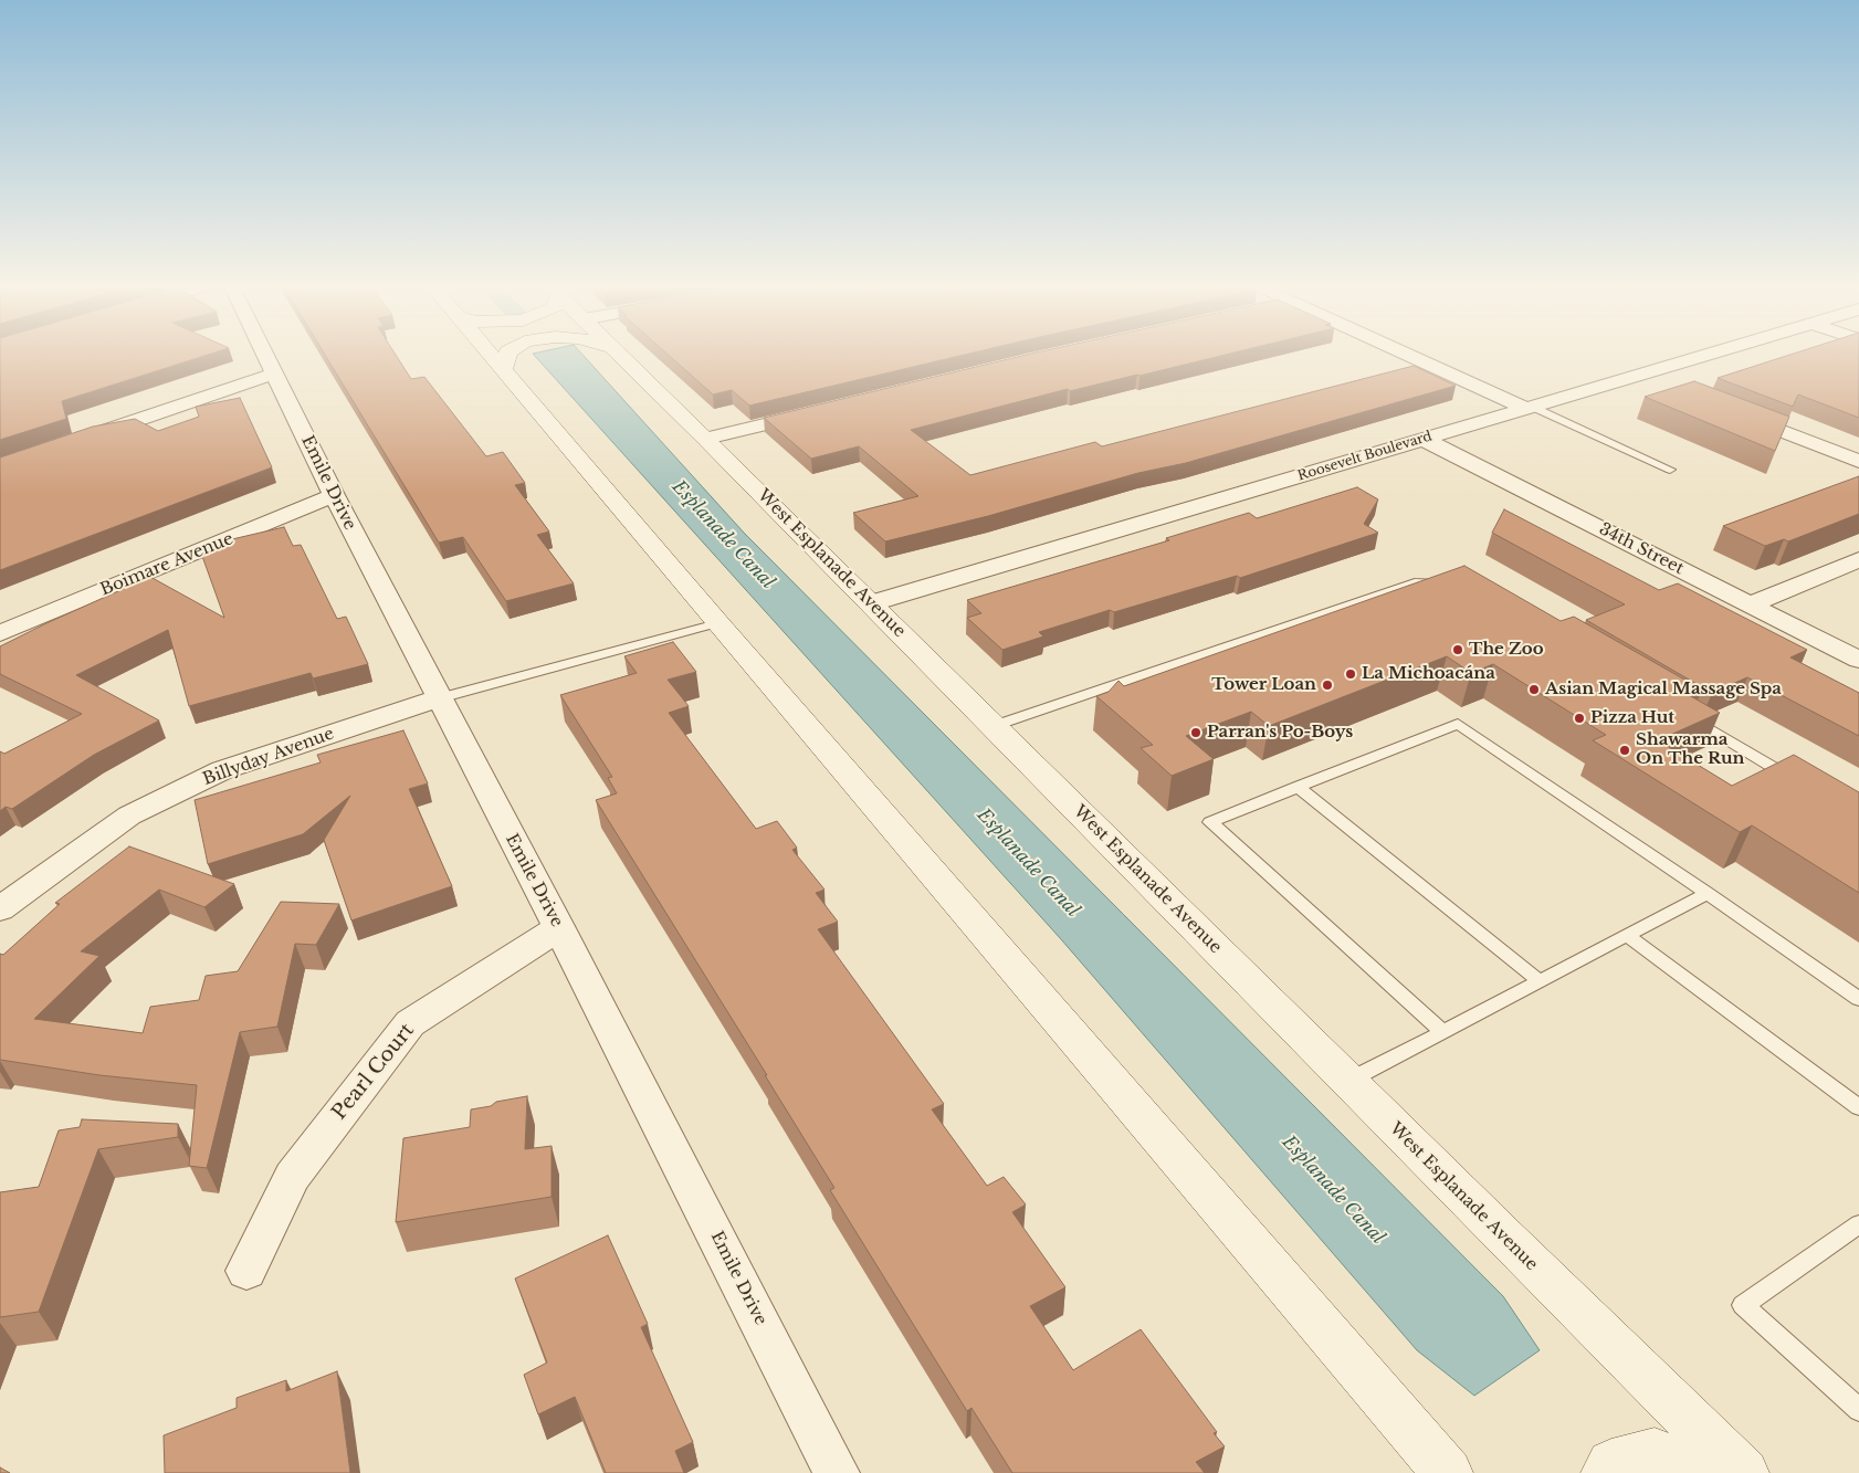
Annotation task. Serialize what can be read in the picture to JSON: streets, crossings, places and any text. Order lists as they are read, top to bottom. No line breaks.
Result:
{"streets":{"main road":["West Esplanade Avenue"],"street":["Roosevelt Boulevard","Emile Drive","34th Street","Boimare Avenue","Billyday Avenue","Pearl Court"]},"crossings":[["Roosevelt Boulevard","34th Street"],["Roosevelt Boulevard","West Esplanade Avenue"],["Emile Drive","Boimare Avenue"],["Emile Drive","Billyday Avenue"],["Emile Drive","Pearl Court"]],"water":["Esplanade Canal"],"places":["The Zoo","La Michoacána","Tower Loan","Asian Magical Massage Spa","Pizza Hut","Parran's Po-Boys","Shawarma On The Run"]}
